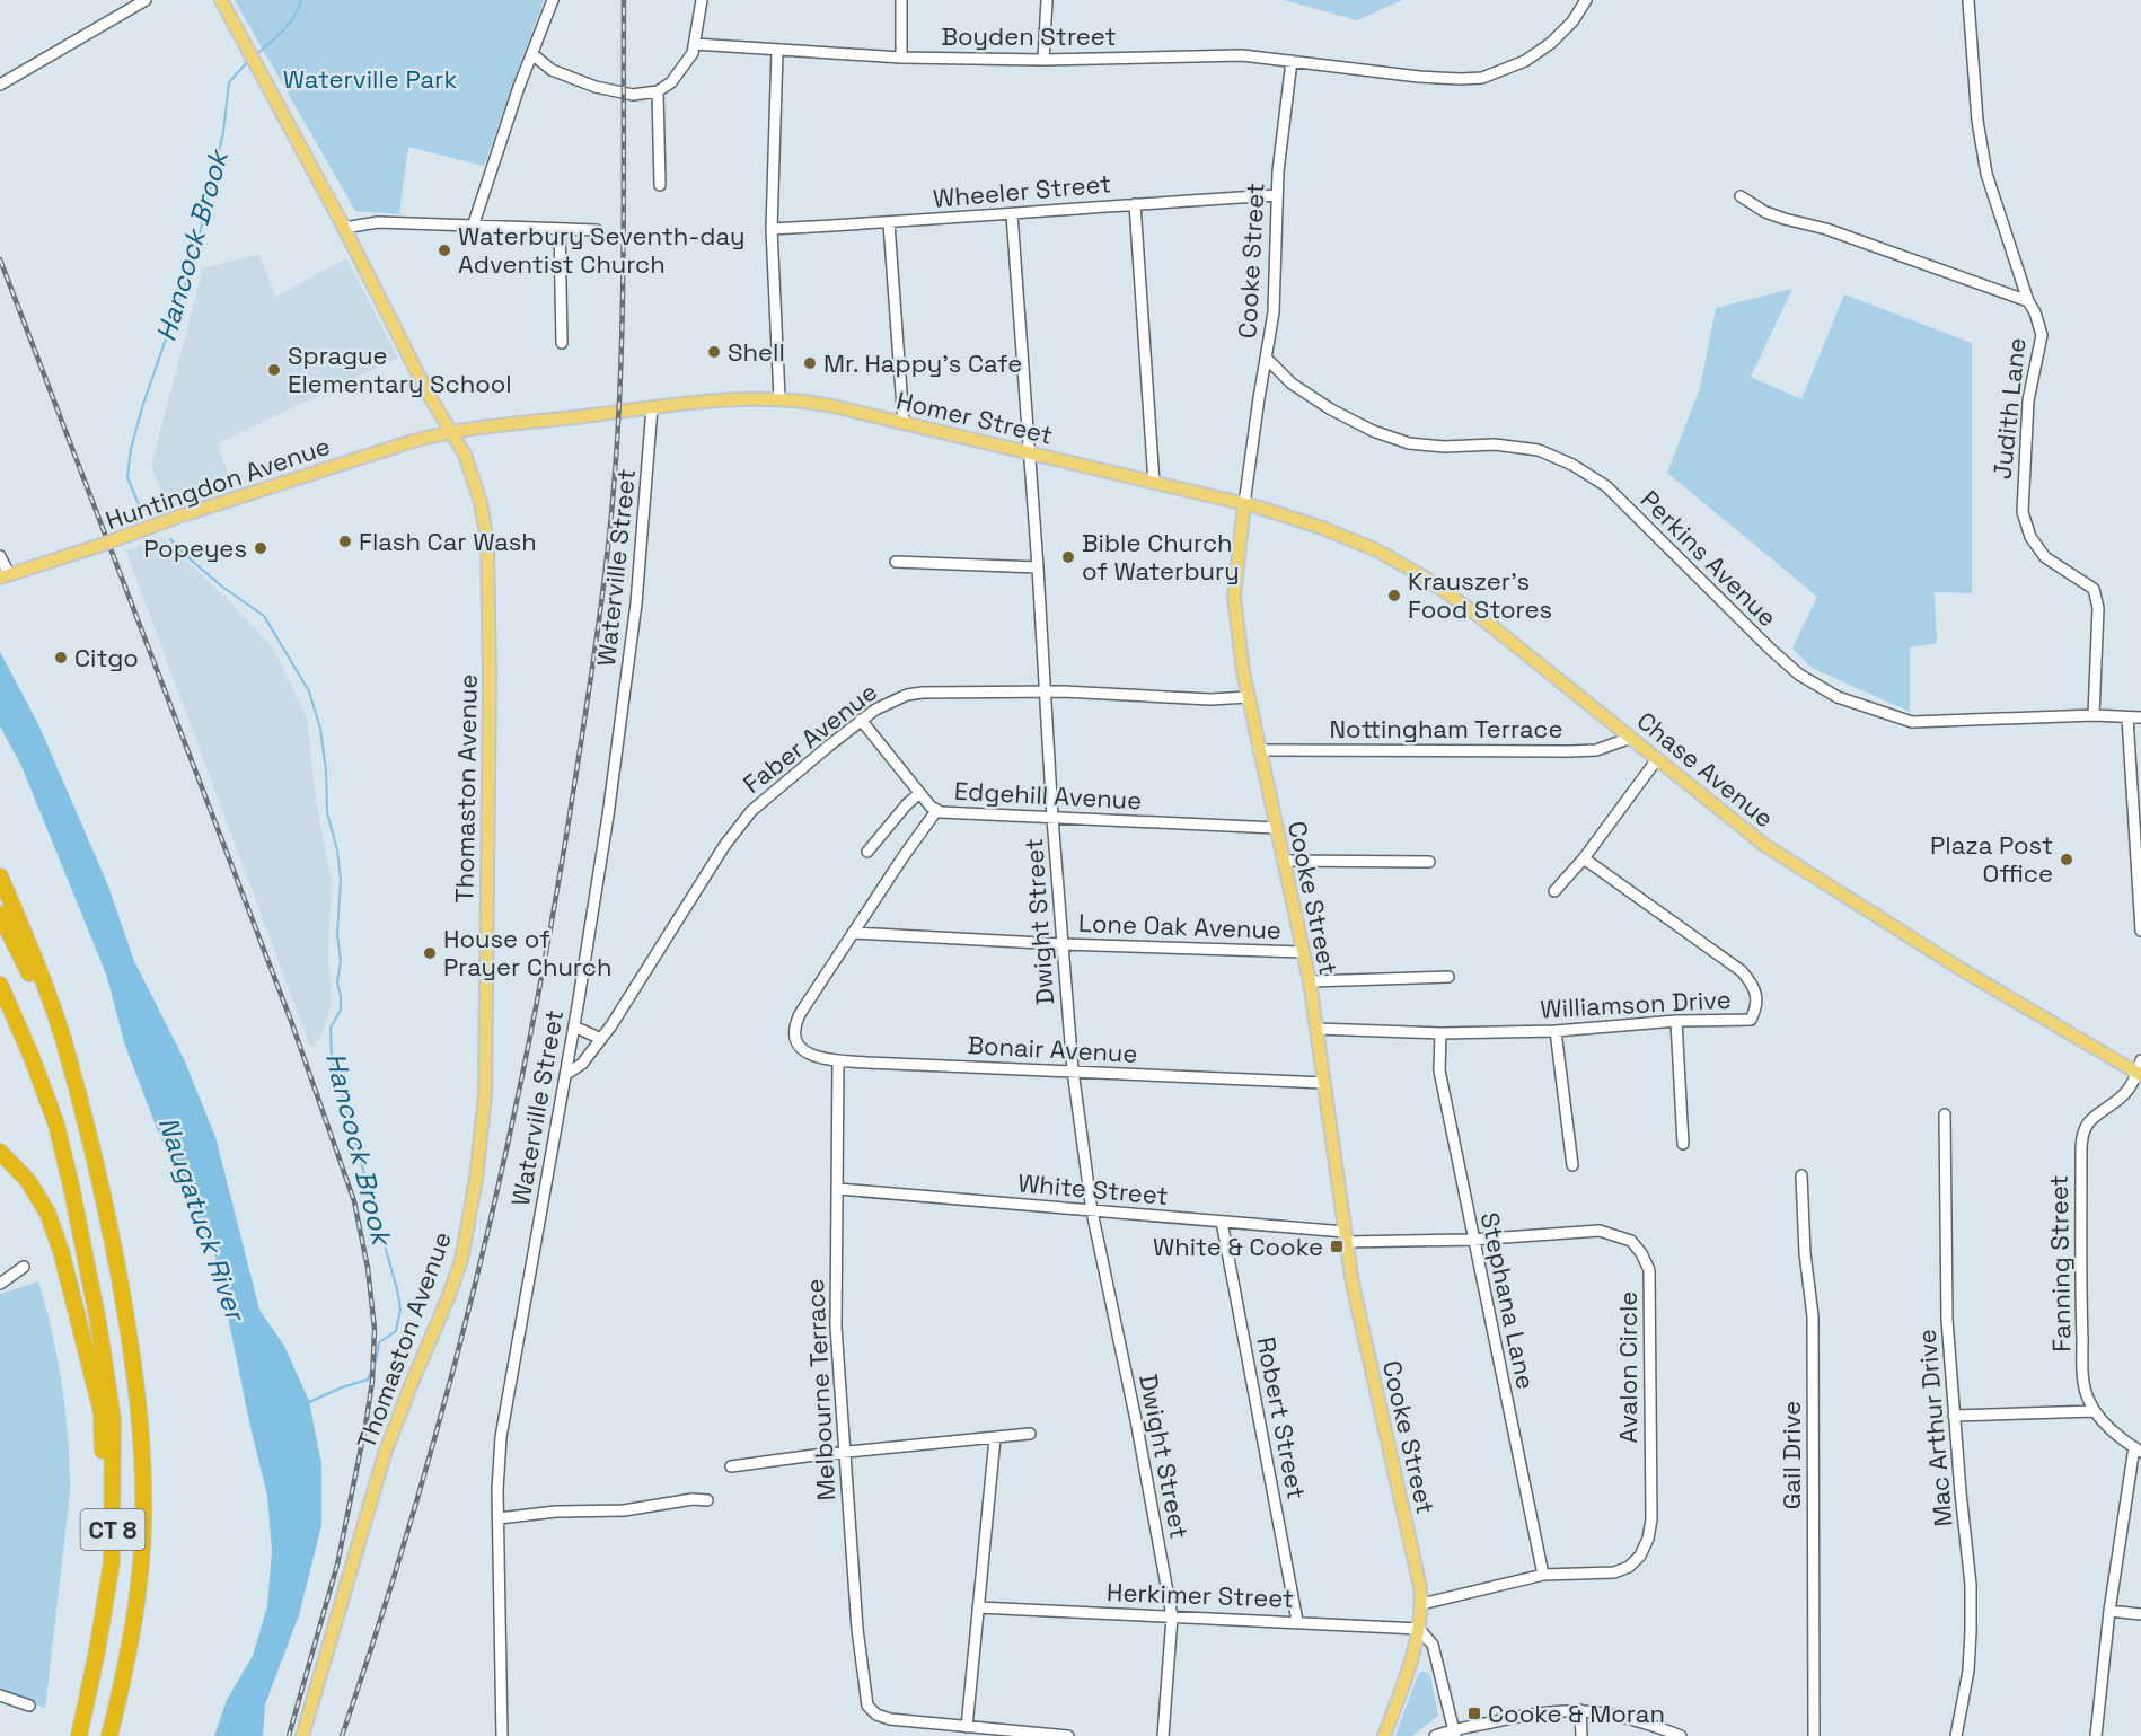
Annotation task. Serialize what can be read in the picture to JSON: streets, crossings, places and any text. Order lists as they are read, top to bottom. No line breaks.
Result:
{"streets":{"highway":["CT 8"],"main road":["Cooke Street","Homer Street","Huntingdon Avenue","Chase Avenue","Thomaston Avenue"],"street":["Boyden Street","Wheeler Street","Judith Lane","Perkins Avenue","Waterville Street","Nottingham Terrace","Faber Avenue","Edgehill Avenue","Dwight Street","Lone Oak Avenue","Williamson Drive","Bonair Avenue","White Street","Fanning Street","Stephana Lane","Avalon Circle","Melbourne Terrace","Robert Street","Mac Arthur Drive","Gail Drive","Herkimer Street"]},"crossings":[["Boyden Street","Cooke Street"],["Wheeler Street","Cooke Street"],["Wheeler Street","Dwight Street"],["Cooke Street","Homer Street"],["Cooke Street","Perkins Avenue"],["Cooke Street","Nottingham Terrace"],["Cooke Street","Faber Avenue"],["Cooke Street","Chase Avenue"],["Cooke Street","Edgehill Avenue"],["Cooke Street","Lone Oak Avenue"],["Cooke Street","Williamson Drive"],["Cooke Street","Bonair Avenue"],["Cooke Street","White Street"],["Cooke Street","Avalon Circle"],["Cooke Street","Herkimer Street"],["Judith Lane","Perkins Avenue"],["Homer Street","Huntingdon Avenue"],["Homer Street","Waterville Street"],["Homer Street","Chase Avenue"],["Homer Street","Thomaston Avenue"],["Homer Street","Dwight Street"],["Huntingdon Avenue","Thomaston Avenue"],["Waterville Street","Faber Avenue"],["Nottingham Terrace","Chase Avenue"],["Faber Avenue","Edgehill Avenue"],["Faber Avenue","Dwight Street"],["Chase Avenue","Fanning Street"],["Edgehill Avenue","Dwight Street"],["Dwight Street","Lone Oak Avenue"],["Dwight Street","Bonair Avenue"],["Dwight Street","White Street"],["Dwight Street","Herkimer Street"],["Lone Oak Avenue","Bonair Avenue"],["Williamson Drive","Stephana Lane"],["Bonair Avenue","Melbourne Terrace"],["White Street","Avalon Circle"],["White Street","Melbourne Terrace"],["White Street","Robert Street"],["Stephana Lane","Avalon Circle"],["Robert Street","Herkimer Street"]],"water":["Hancock Brook","Naugatuck River"],"parks":["Waterville Park"],"places":{"other":["Waterbury Seventh-day Adventist Church","Shell","Mr. Happy's Cafe","Sprague Elementary School","Flash Car Wash","Popeyes","Bible Church of Waterbury","Krauszer's Food Stores","Citgo","Plaza Post Office","House of Prayer Church"],"transit":["White & Cooke","Cooke & Moran"]}}
